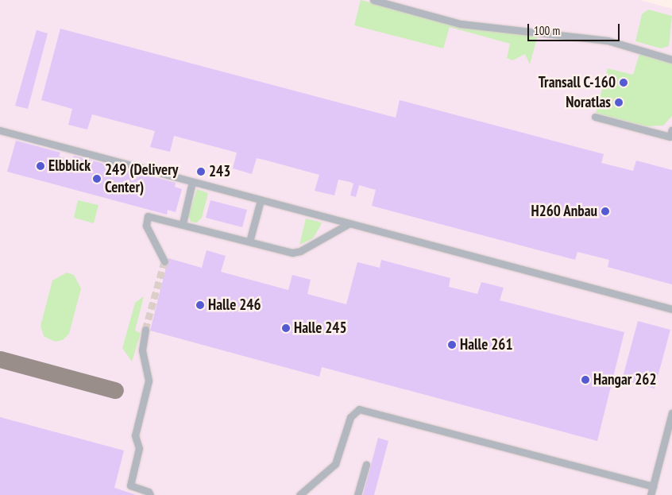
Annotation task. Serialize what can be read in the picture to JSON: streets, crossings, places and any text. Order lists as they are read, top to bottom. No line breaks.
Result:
{"places":["Transall C-160","Noratlas","Elbblick","243","249 (Delivery Center)","H260 Anbau","Halle 246","Halle 245","Halle 261","Hangar 262"],"scale_bar":"100 m"}
